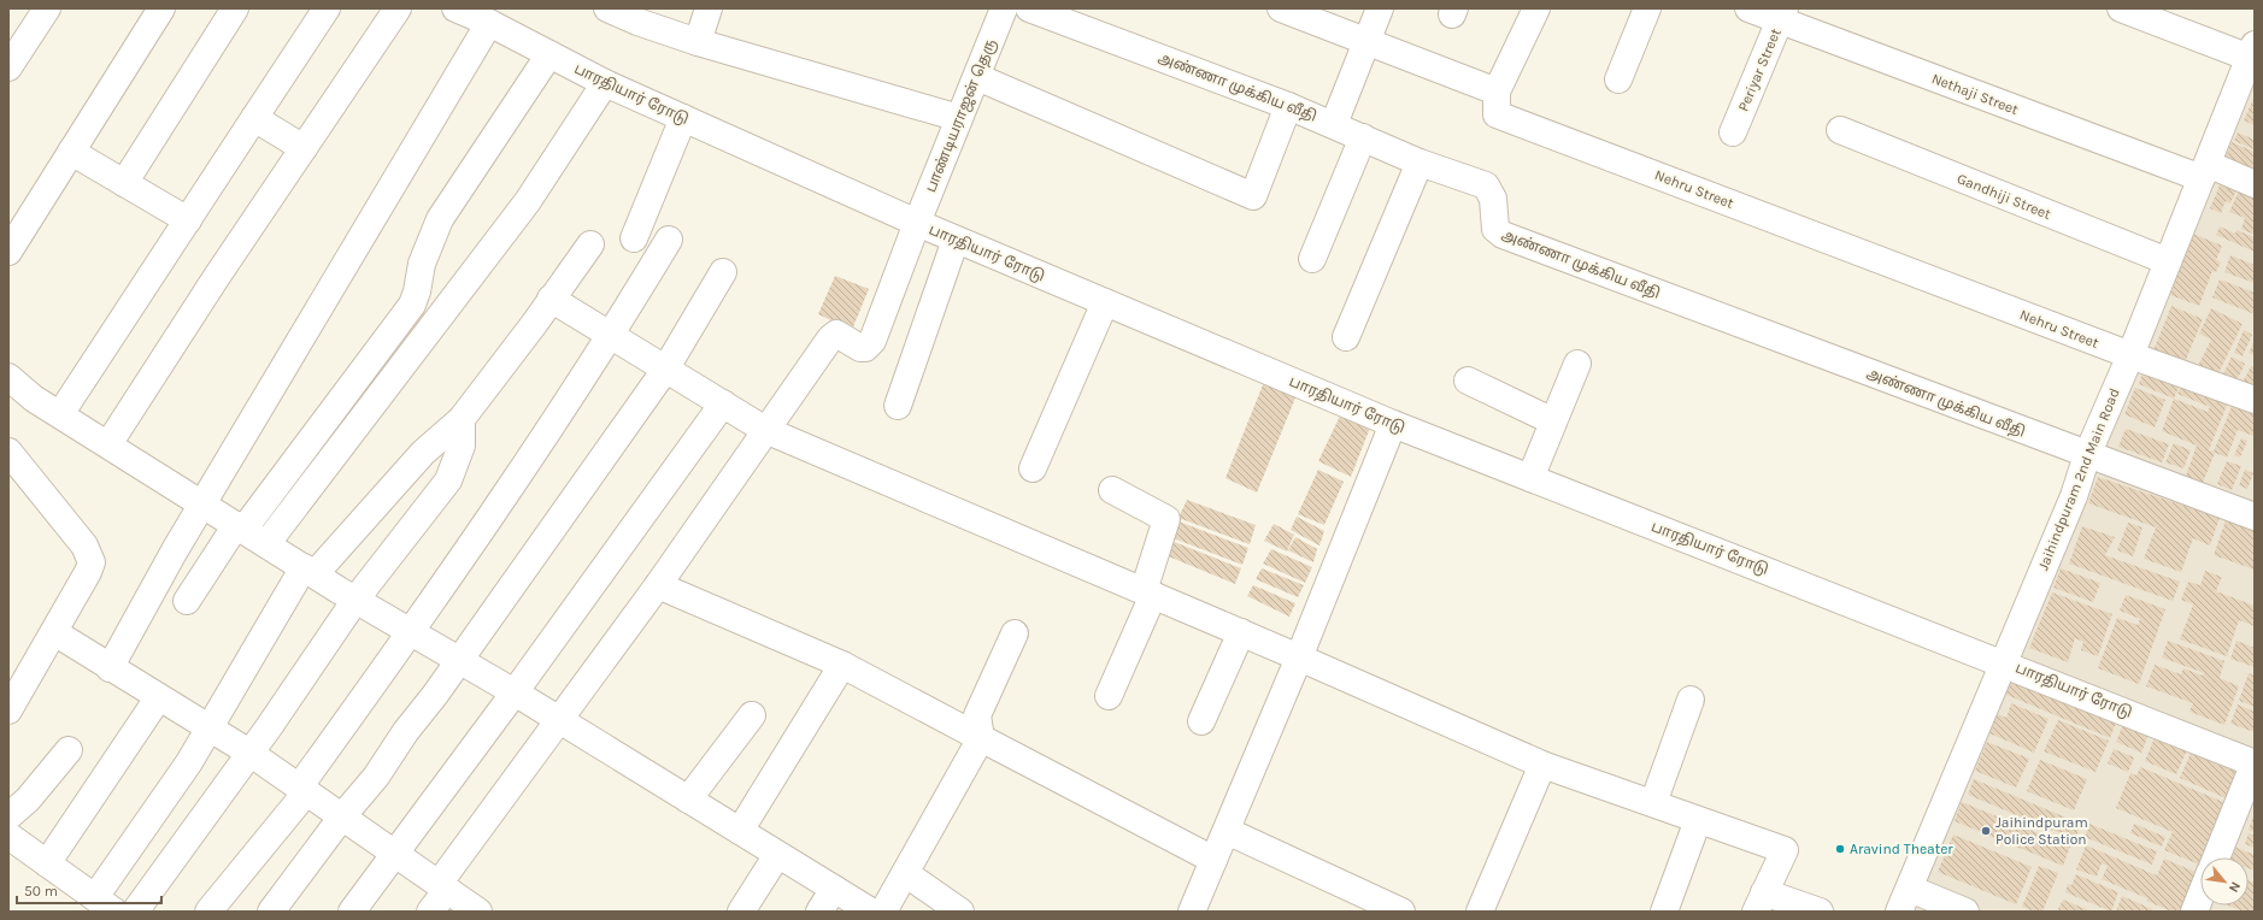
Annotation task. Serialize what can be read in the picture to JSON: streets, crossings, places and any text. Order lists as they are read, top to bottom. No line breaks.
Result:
{"streets":{"street":["Periyar Street","அண்ணா முக்கிய வீதி","பாரதியார் ரோடு","Nethaji Street","பாண்டியராஜன் தெரு","Nehru Street","Gandhiji Street","Jaihindpuram 2nd Main Road"]},"crossings":[["Periyar Street","Nethaji Street"],["அண்ணா முக்கிய வீதி","Jaihindpuram 2nd Main Road"],["பாரதியார் ரோடு","பாண்டியராஜன் தெரு"],["பாரதியார் ரோடு","Jaihindpuram 2nd Main Road"],["Nethaji Street","Jaihindpuram 2nd Main Road"],["Nehru Street","Jaihindpuram 2nd Main Road"],["Gandhiji Street","Jaihindpuram 2nd Main Road"]],"places":["Jaihindpuram Police Station","Aravind Theater"],"scale_bar":"50 m","north":"bottom right"}
